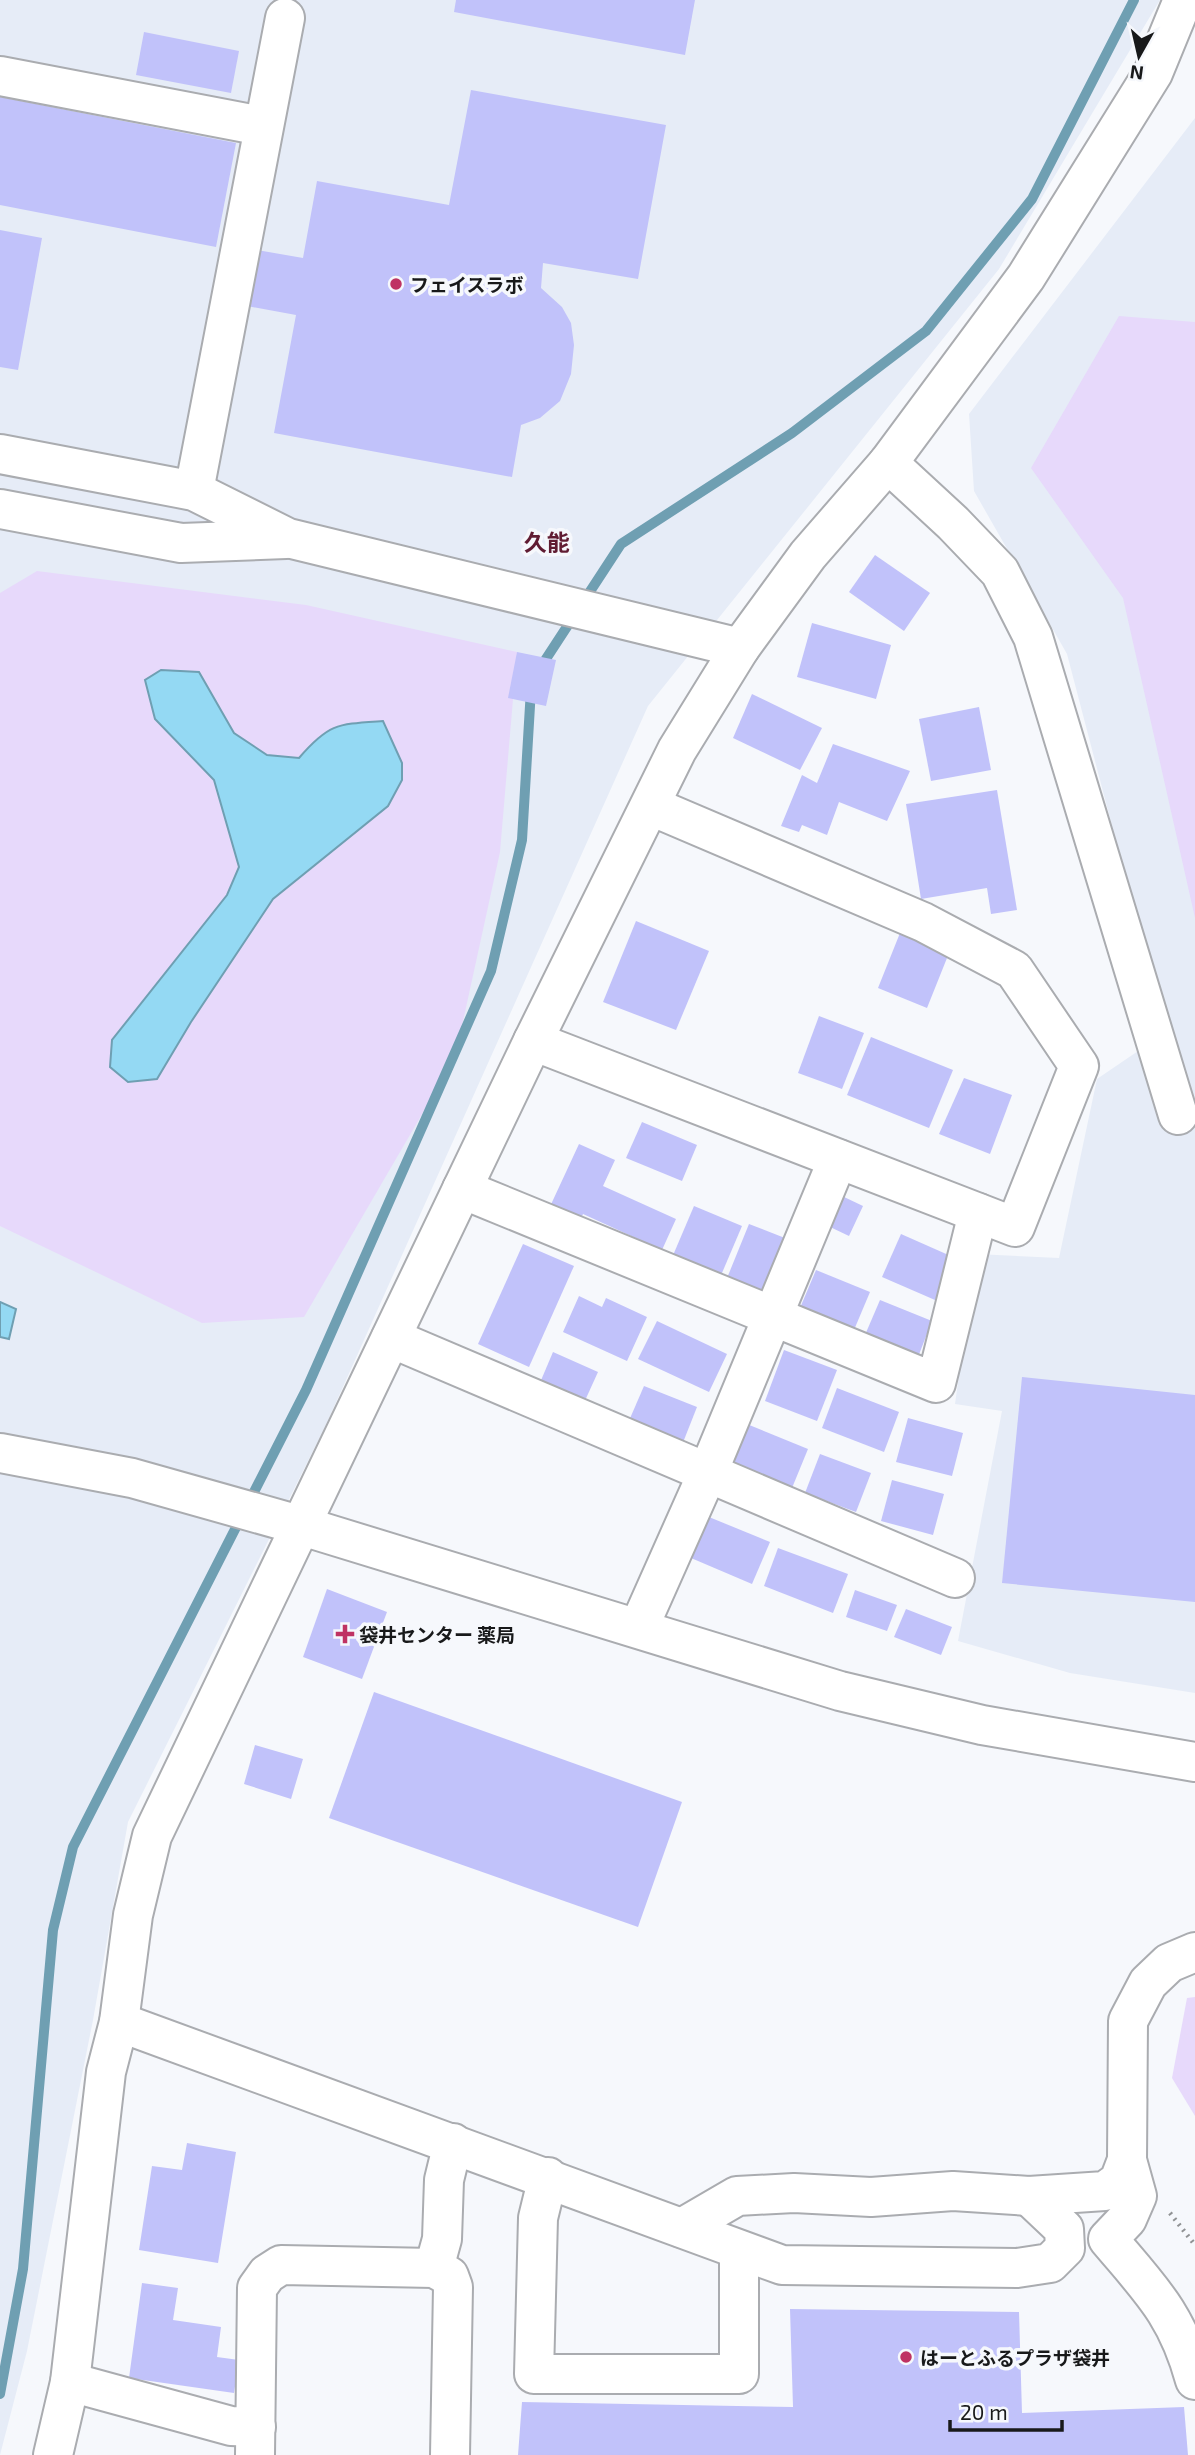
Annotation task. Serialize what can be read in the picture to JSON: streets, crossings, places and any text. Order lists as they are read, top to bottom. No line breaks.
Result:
{"districts":["久能"],"places":{"other":["フェイスラボ","はーとふるプラザ袋井"],"health":["袋井センター 薬局"]},"scale_bar":"20 m","north":"bottom"}
